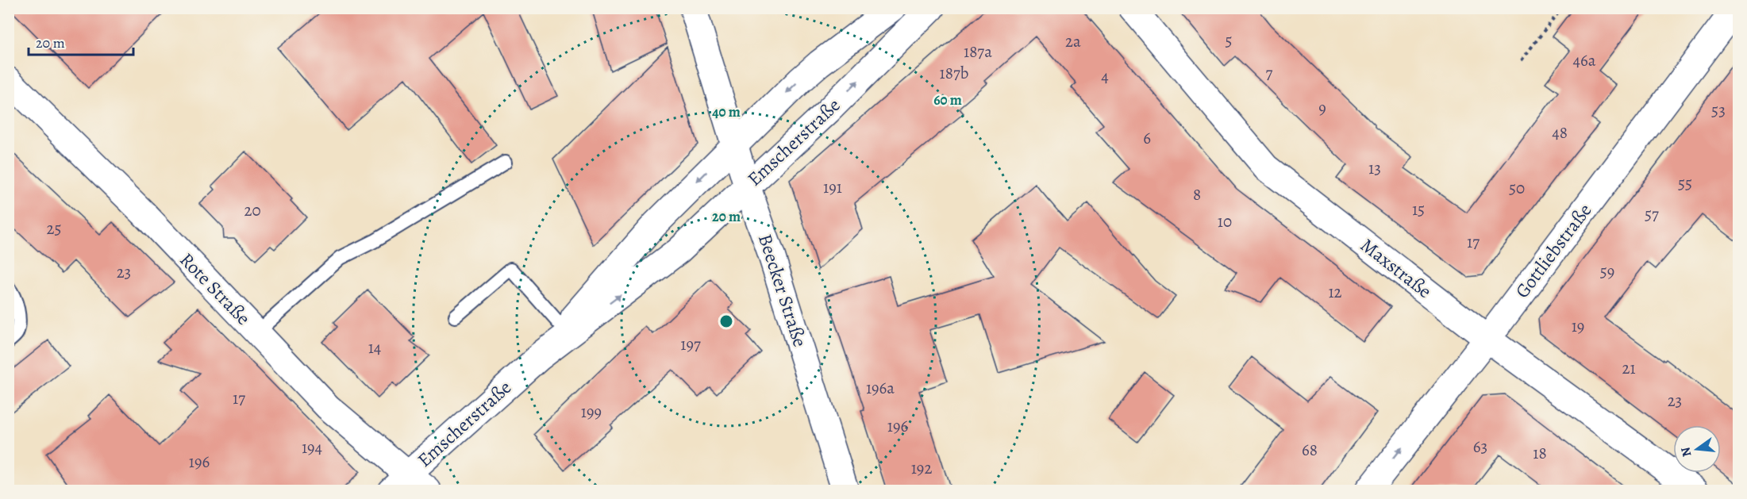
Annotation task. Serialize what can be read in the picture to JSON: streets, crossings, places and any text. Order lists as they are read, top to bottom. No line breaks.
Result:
{"streets":{"street":["Emscherstraße","Gottliebstraße","Maxstraße","Rote Straße","Beecker Straße"]},"crossings":[["Emscherstraße","Rote Straße"],["Emscherstraße","Beecker Straße"],["Gottliebstraße","Maxstraße"]],"house_numbers":["5","2a","187a","46a","187b","7","4","9","53","48","6","13","55","191","50","8","15","20","57","10","25","17","59","23","12","19","197","14","21","196a","17","23","199","196","63","194","68","18","196","192"],"scale_bar":"20 m","north":"left","rings":["60 m","40 m","20 m"]}
